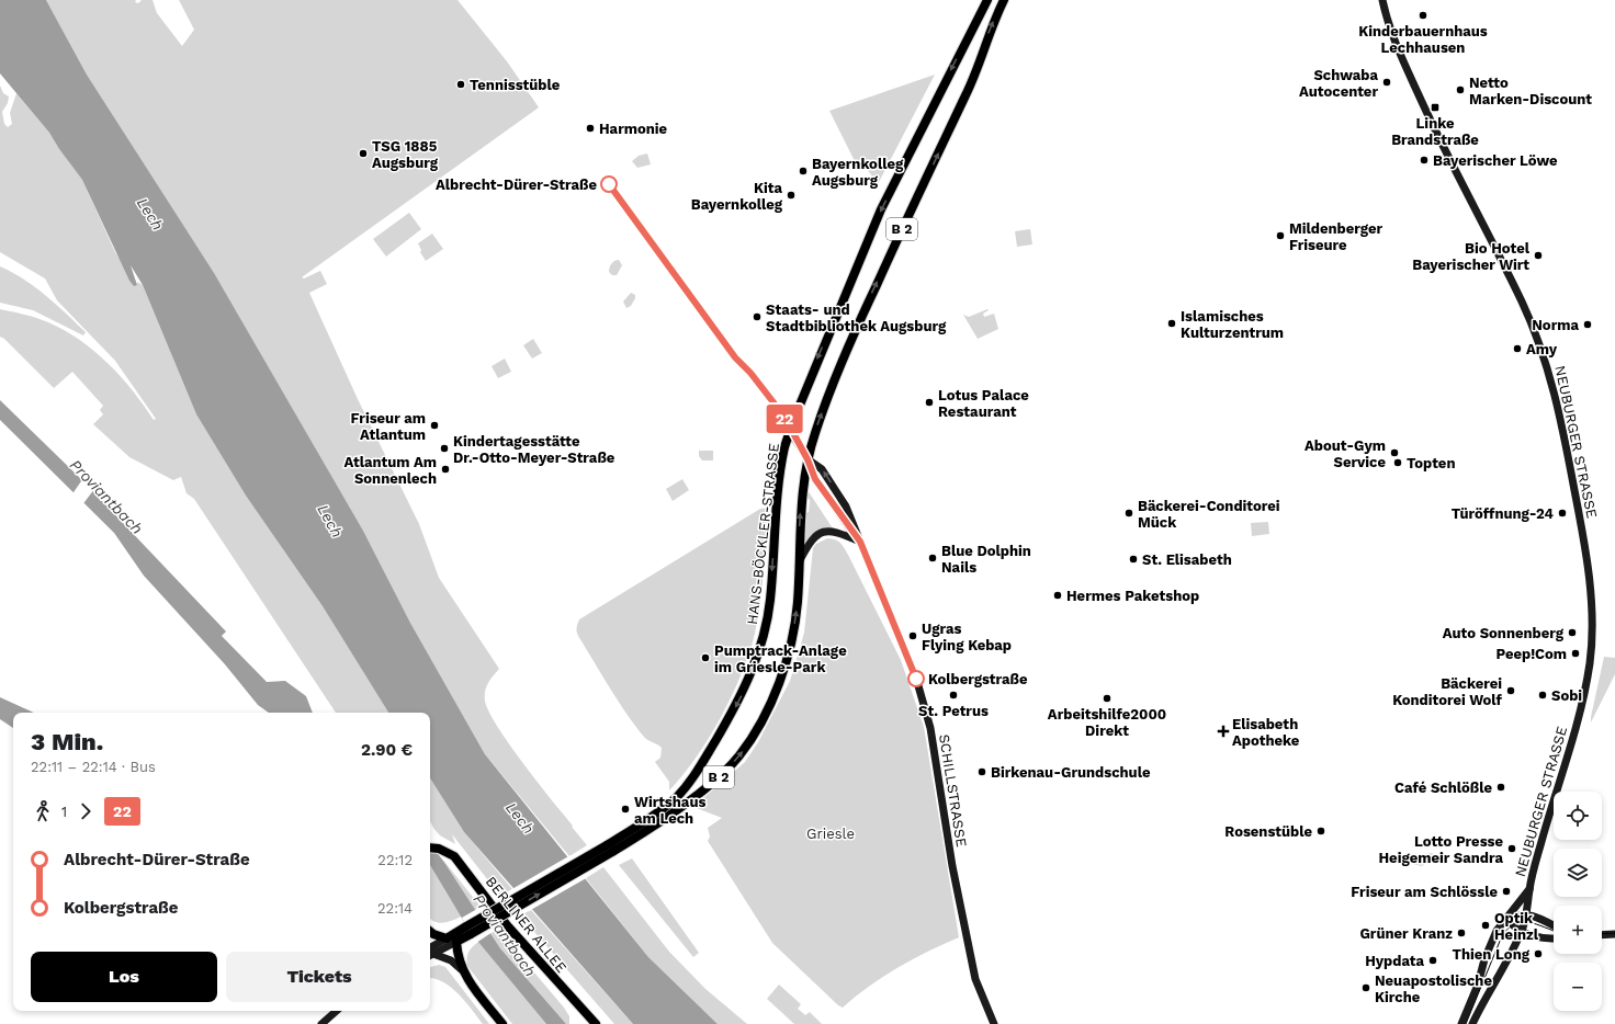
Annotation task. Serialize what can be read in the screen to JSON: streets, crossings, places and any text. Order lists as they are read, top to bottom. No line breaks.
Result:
{"streets":{"main road":["B 2","HANS-BÖCKLER-STRASSE","BERLINER ALLEE"],"street":["NEUBURGER STRASSE","SCHILLSTRASSE"]},"crossings":[["B 2","HANS-BÖCKLER-STRASSE"],["B 2","SCHILLSTRASSE"],["HANS-BÖCKLER-STRASSE","SCHILLSTRASSE"]],"water":["Lech","Proviantbach"],"parks":["Griesle"],"places":{"other":["Kinderbauernhaus Lechhausen","Schwaba Autocenter","Tennisstüble","Netto Marken-Discount","Harmonie","TSG 1885 Augsburg","Bayerischer Löwe","Bayernkolleg Augsburg","Albrecht-Dürer-Straße","Kita Bayernkolleg","Mildenberger Friseure","Bio Hotel Bayerischer Wirt","Staats- und Stadtbibliothek Augsburg","Islamisches Kulturzentrum","Norma","Amy","Lotus Palace Restaurant","Friseur am Atlantum","Kindertagesstätte Dr.-Otto-Meyer-Straße","About-Gym Service","Topten","Atlantum Am Sonnenlech","Bäckerei-Conditorei Mück","Türöffnung-24","Blue Dolphin Nails","St. Elisabeth","Hermes Paketshop","Auto Sonnenberg","Ugras Flying Kebap","Peep!Com","Pumptrack-Anlage im Griesle-Park","Kolbergstraße","Bäckerei Konditorei Wolf","St. Petrus","Sobi","Arbeitshilfe2000 Direkt","Birkenau-Grundschule","Café Schlößle","Wirtshaus am Lech","Rosenstüble","Lotto Presse Heigemeir Sandra","Friseur am Schlössle","Optik Heinzl","Grüner Kranz","Thien Long","Hypdata","Neuapostolische Kirche"],"transit":["Linke Brandstraße"],"health":["Elisabeth Apotheke"]},"lines":["bus line 22"],"page":{"on_map":"22","heading":["3 Min.","22:11 – 22:14 · Bus","2.90 €"],"legs":["1","22"],"map_buttons":["+","−"],"list":[{"name":"Albrecht-Dürer-Straße","value":"22:12"},{"name":"Kolbergstraße","value":"22:14"}],"buttons":["Los","Tickets"]}}
